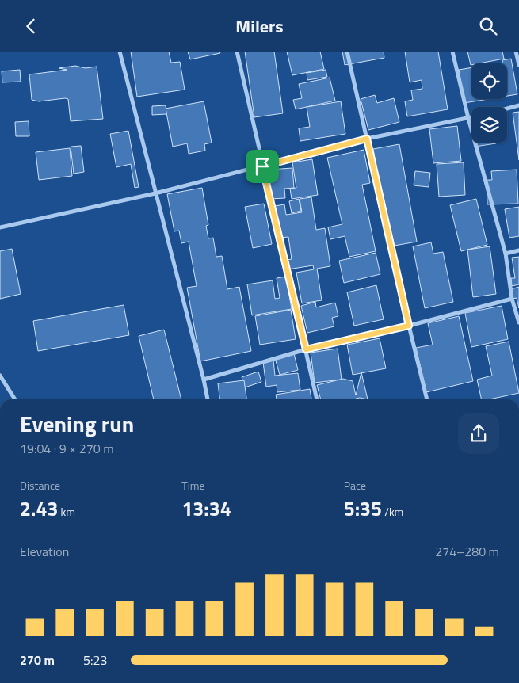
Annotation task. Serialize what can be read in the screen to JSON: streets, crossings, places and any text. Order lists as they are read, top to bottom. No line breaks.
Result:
{"page":{"header":"Milers","heading":["Evening run","19:04 · 9 × 270 m"],"stats":[["Distance","2.43 km"],["Time","13:34"],["Pace","5:35 /km"]],"chart":["Elevation","274–280 m"],"list":[{"name":"270 m","note":"5:23"}]}}
